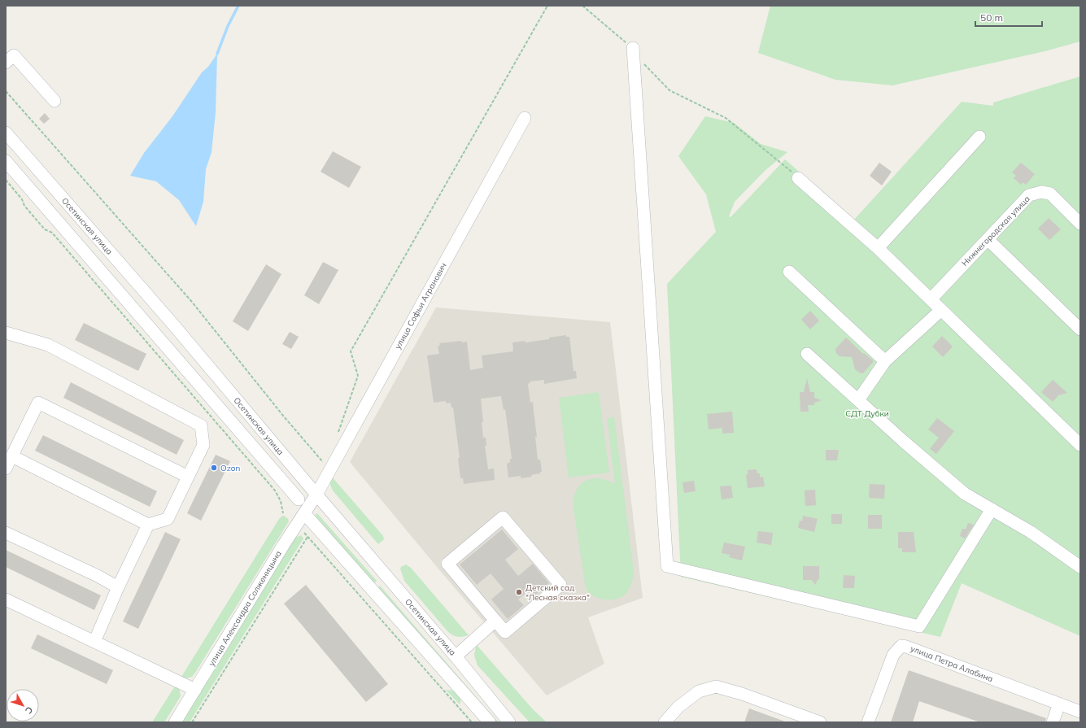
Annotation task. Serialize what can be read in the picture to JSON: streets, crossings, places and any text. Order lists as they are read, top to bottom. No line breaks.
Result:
{"streets":{"street":["Осетинская улица","Нижнегородская улица","улица Софьи Агранович","улица Александра Солженицына","улица Петра Алабина"]},"crossings":[["Осетинская улица","улица Софьи Агранович"],["Осетинская улица","улица Александра Солженицына"],["улица Софьи Агранович","улица Александра Солженицына"]],"parks":["СДТ Дубки"],"places":["Ozon","Детский сад \"Лесная сказка\""],"scale_bar":"50 m","north":"bottom right"}
